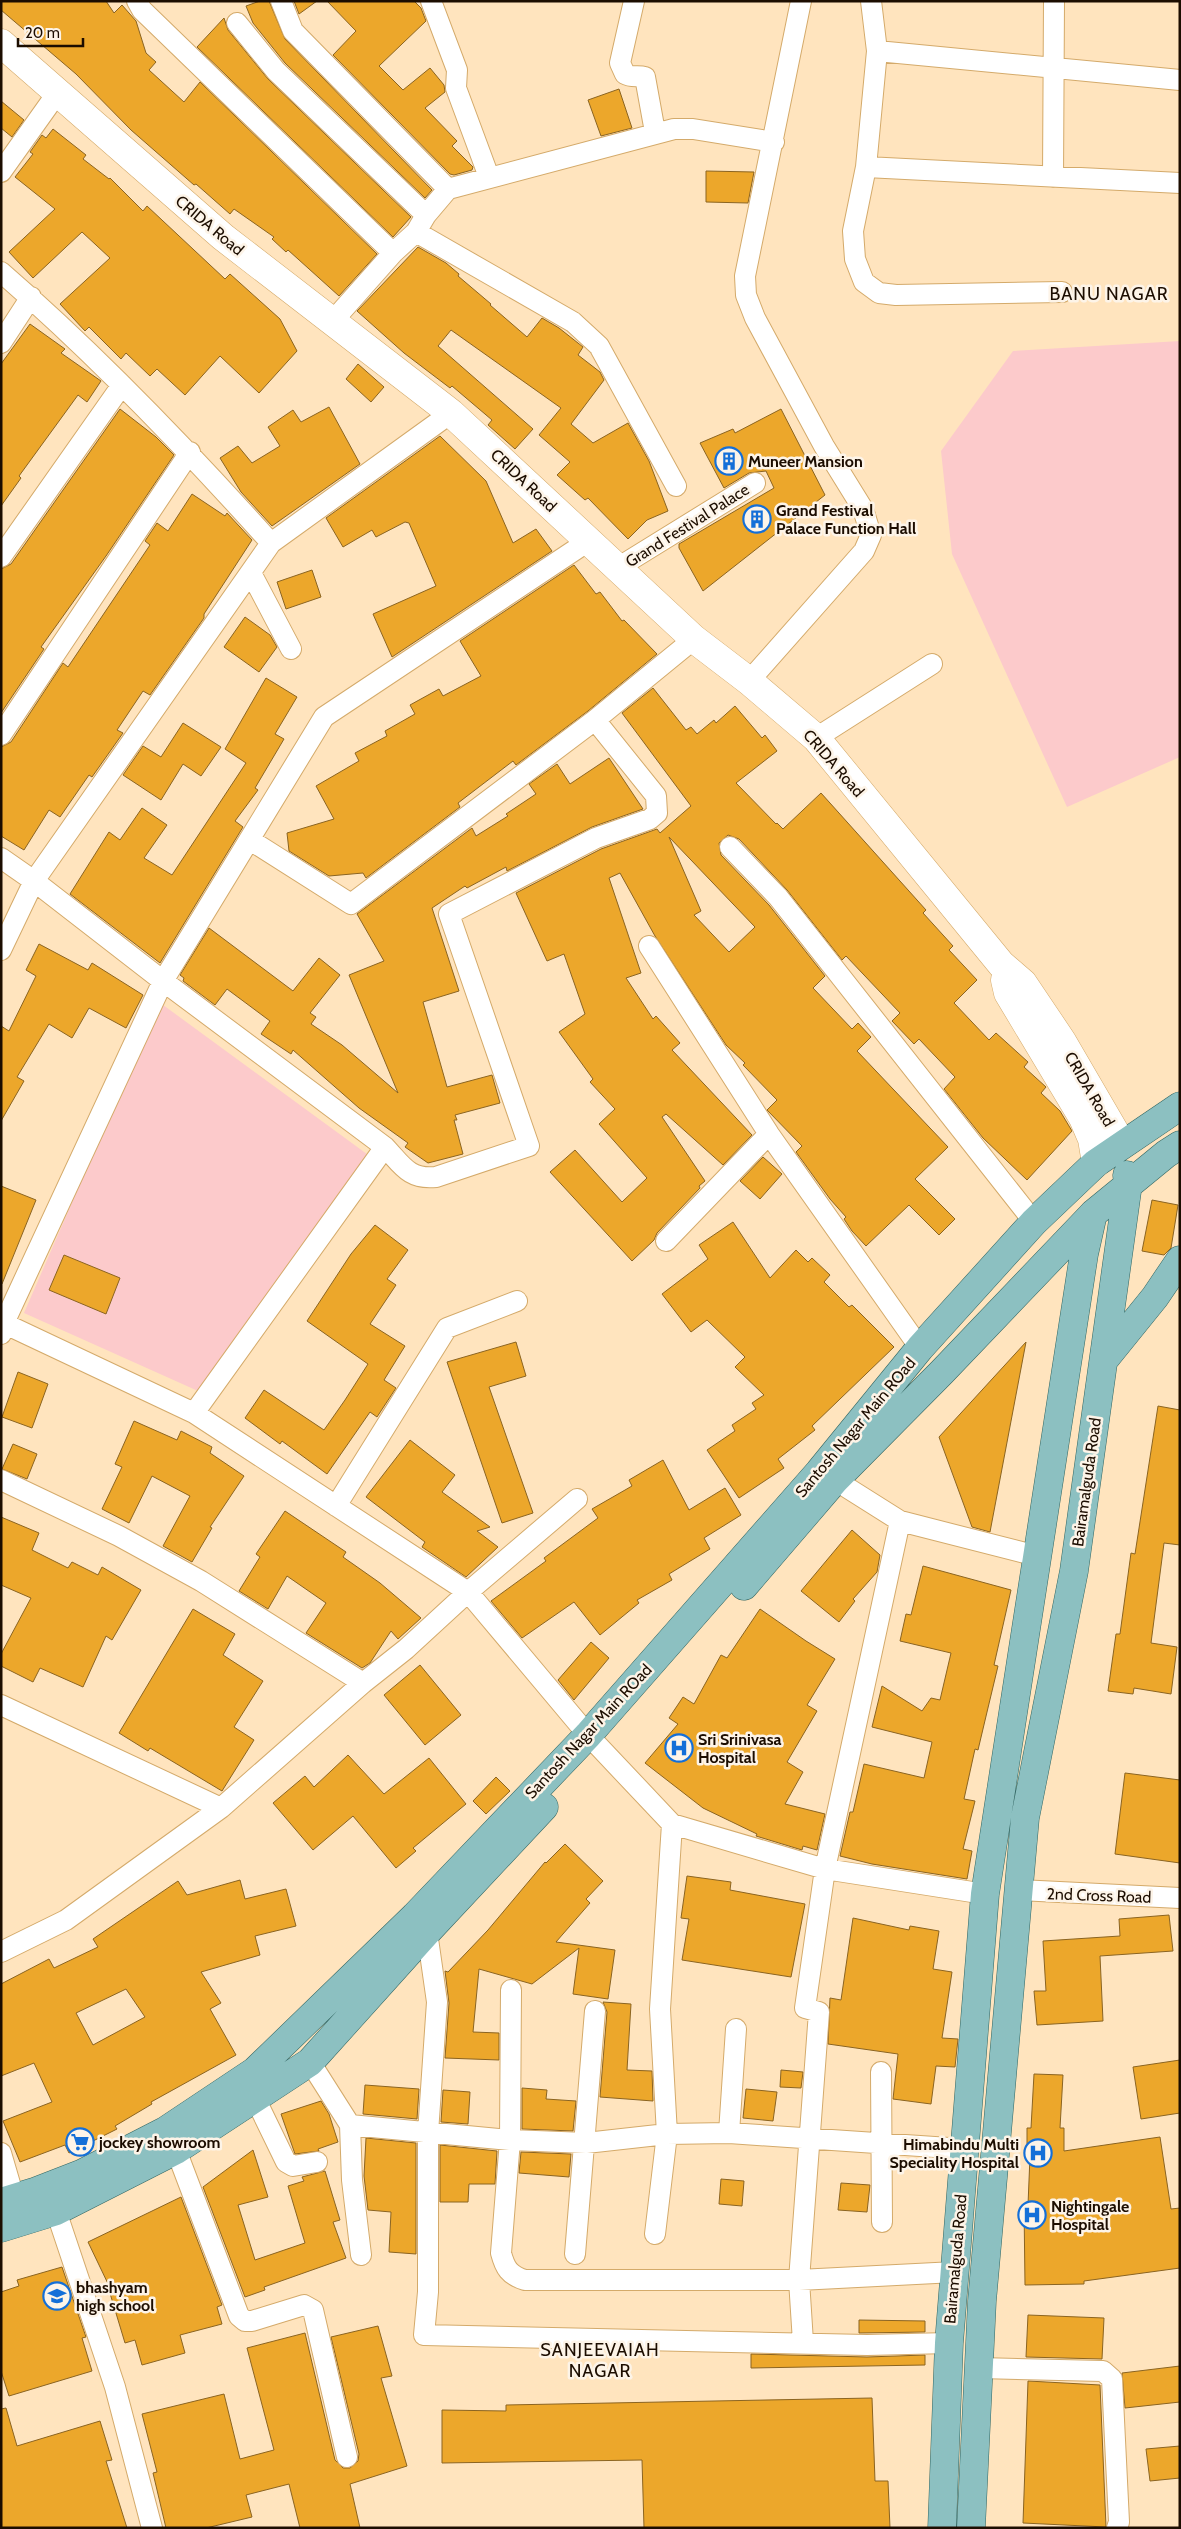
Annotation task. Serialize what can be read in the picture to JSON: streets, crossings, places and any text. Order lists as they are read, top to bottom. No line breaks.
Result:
{"streets":{"main road":["CRIDA Road","Santosh Nagar Main ROad","Bairamalguda Road"],"street":["Grand Festival Palace","2nd Cross Road"]},"crossings":[["CRIDA Road","Grand Festival Palace"],["CRIDA Road","Santosh Nagar Main ROad"],["CRIDA Road","Bairamalguda Road"],["Santosh Nagar Main ROad","Bairamalguda Road"],["Bairamalguda Road","2nd Cross Road"]],"districts":["BANU NAGAR","SANJEEVAIAH NAGAR"],"places":{"building":["Muneer Mansion","Grand Festival Palace Function Hall"],"hospital":["Sri Srinivasa Hospital","Himabindu Multi Speciality Hospital","Nightingale Hospital"],"supermarket":["jockey showroom"],"school or university":["bhashyam high school"]},"scale_bar":"20 m"}
